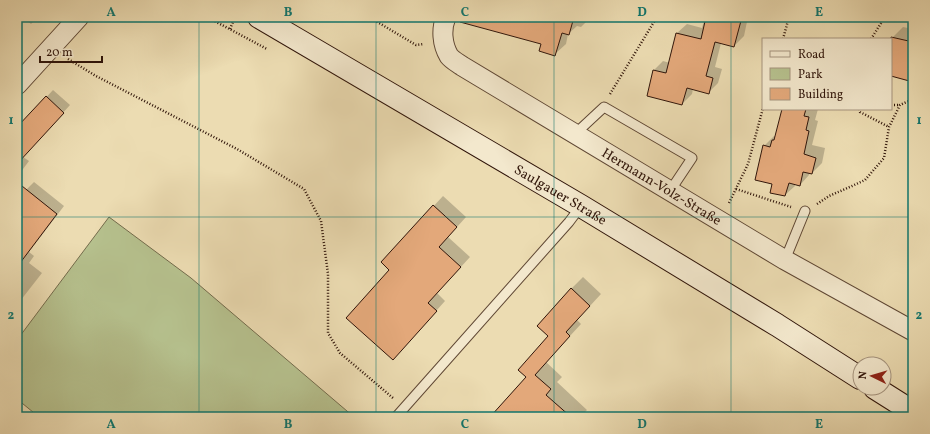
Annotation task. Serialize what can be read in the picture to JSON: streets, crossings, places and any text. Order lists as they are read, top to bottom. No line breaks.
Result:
{"streets":{"main road":["Saulgauer Straße"],"street":["Hermann-Volz-Straße"]},"legend":["Road","Park","Building"],"scale_bar":"20 m","north":"left","grid":{"columns":["A","B","C","D","E"],"rows":["1","2"]}}
